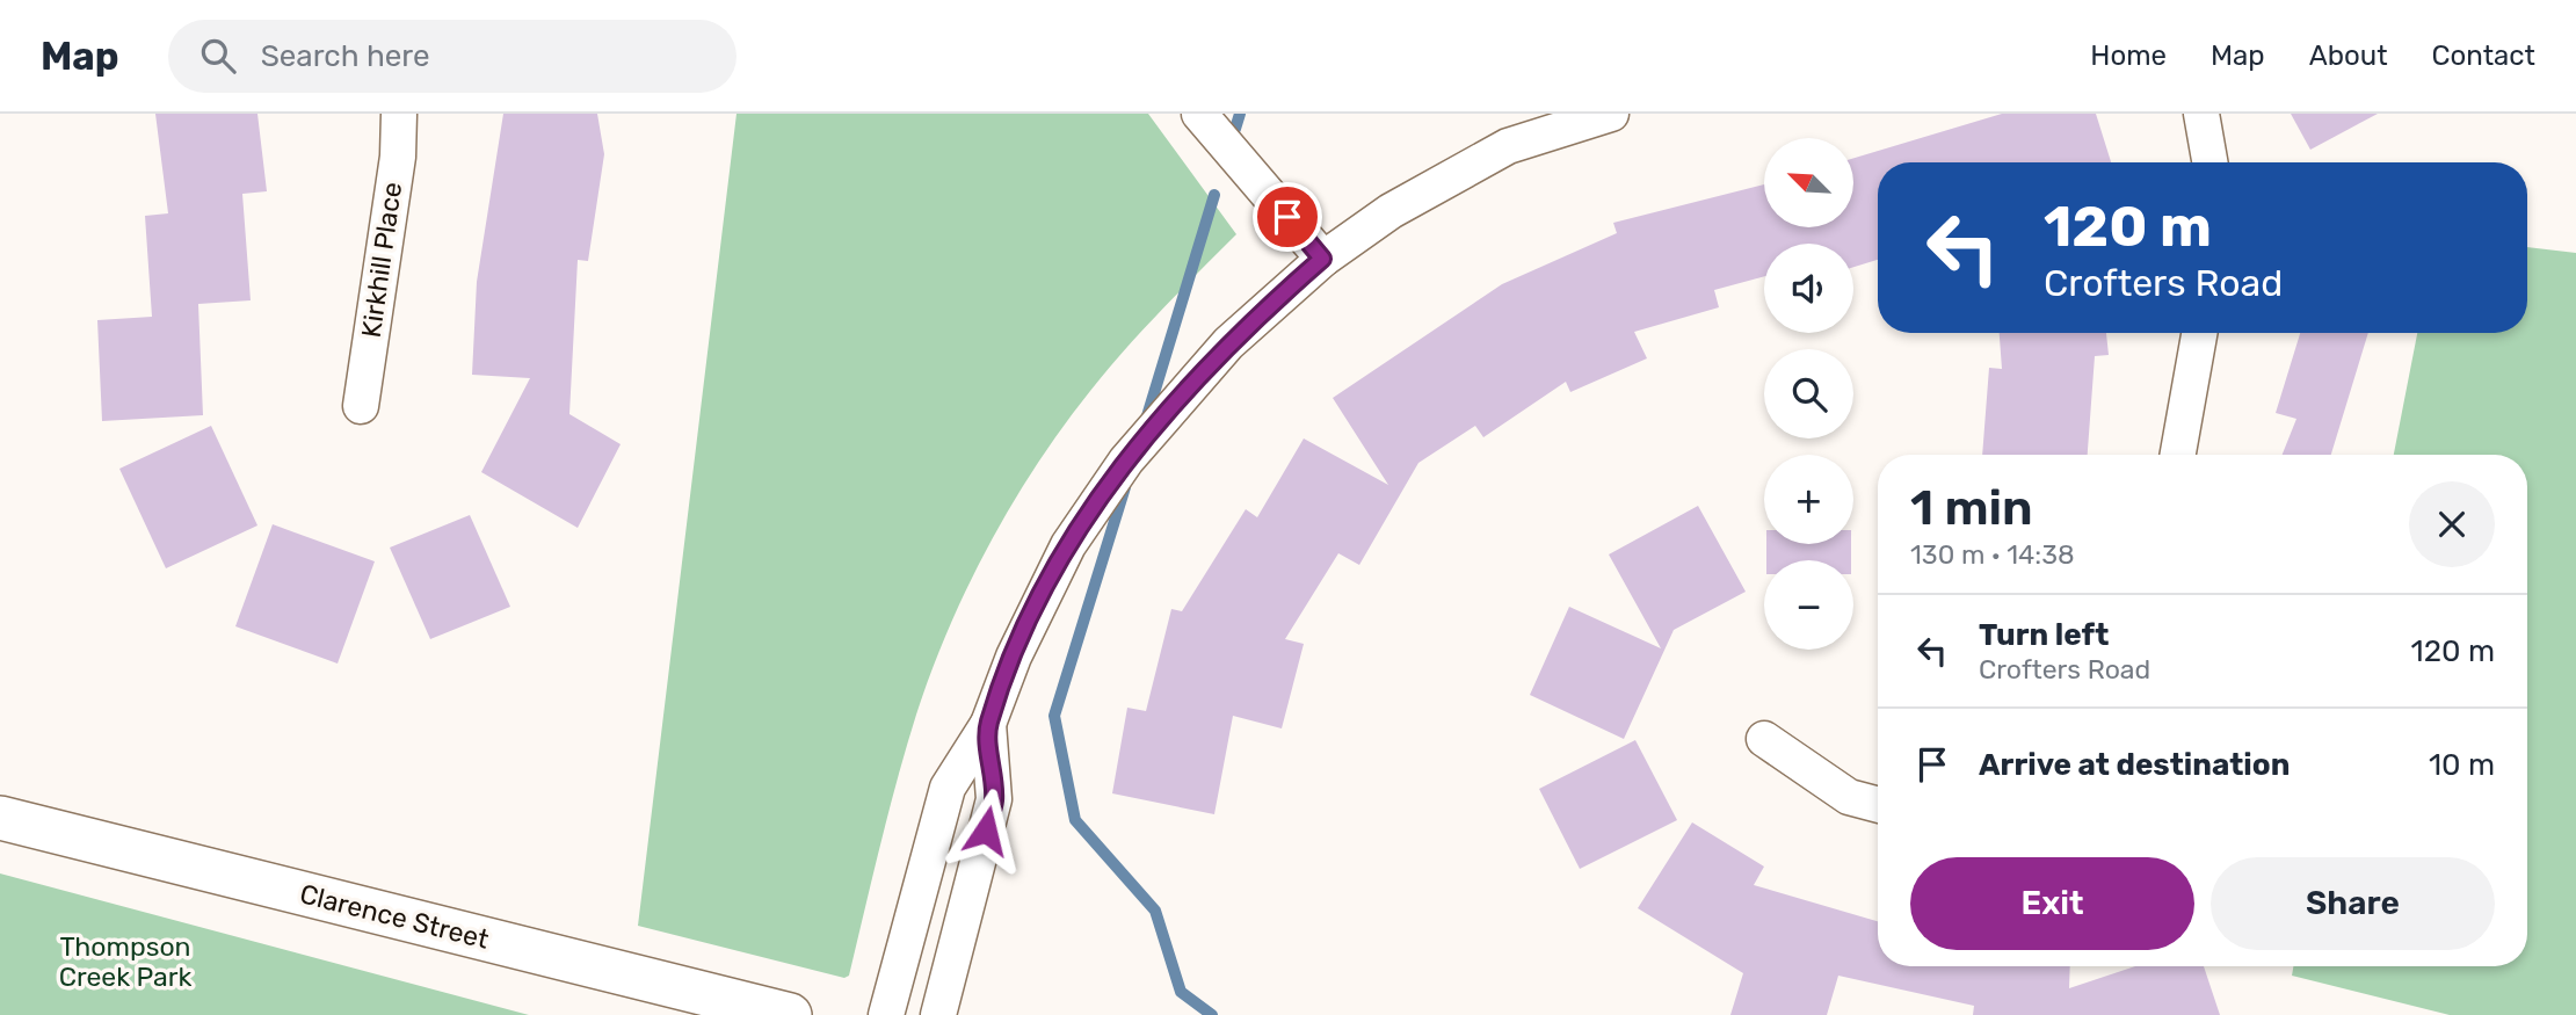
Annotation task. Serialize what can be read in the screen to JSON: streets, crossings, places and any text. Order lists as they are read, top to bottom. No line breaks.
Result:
{"streets":{"street":["Kirkhill Place","Clarence Street"]},"parks":["Thompson Creek Park"],"north":"top left","page":{"header":"Map","search":"Search here","nav":["Home","Map","About","Contact"],"map_buttons":["+","−"],"turn":["120 m","Crofters Road"],"heading":["1 min","130 m · 14:38"],"list":[{"name":"Turn left","note":"Crofters Road","value":"120 m"},{"name":"Arrive at destination","value":"10 m"}],"buttons":["Exit","Share"]}}
